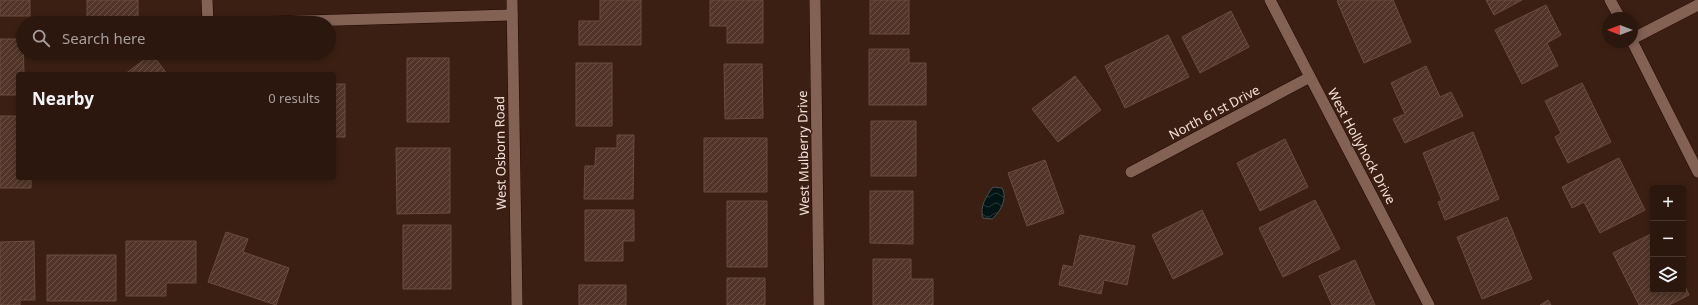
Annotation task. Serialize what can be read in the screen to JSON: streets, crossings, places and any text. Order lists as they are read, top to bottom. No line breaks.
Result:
{"streets":{"street":["North 61st Drive","West Hollyhock Drive","West Osborn Road","West Mulberry Drive"]},"crossings":[["North 61st Drive","West Hollyhock Drive"]],"north":"left","page":{"search":"Search here","heading":["Nearby","0 results"],"map_buttons":["+","−"]}}
